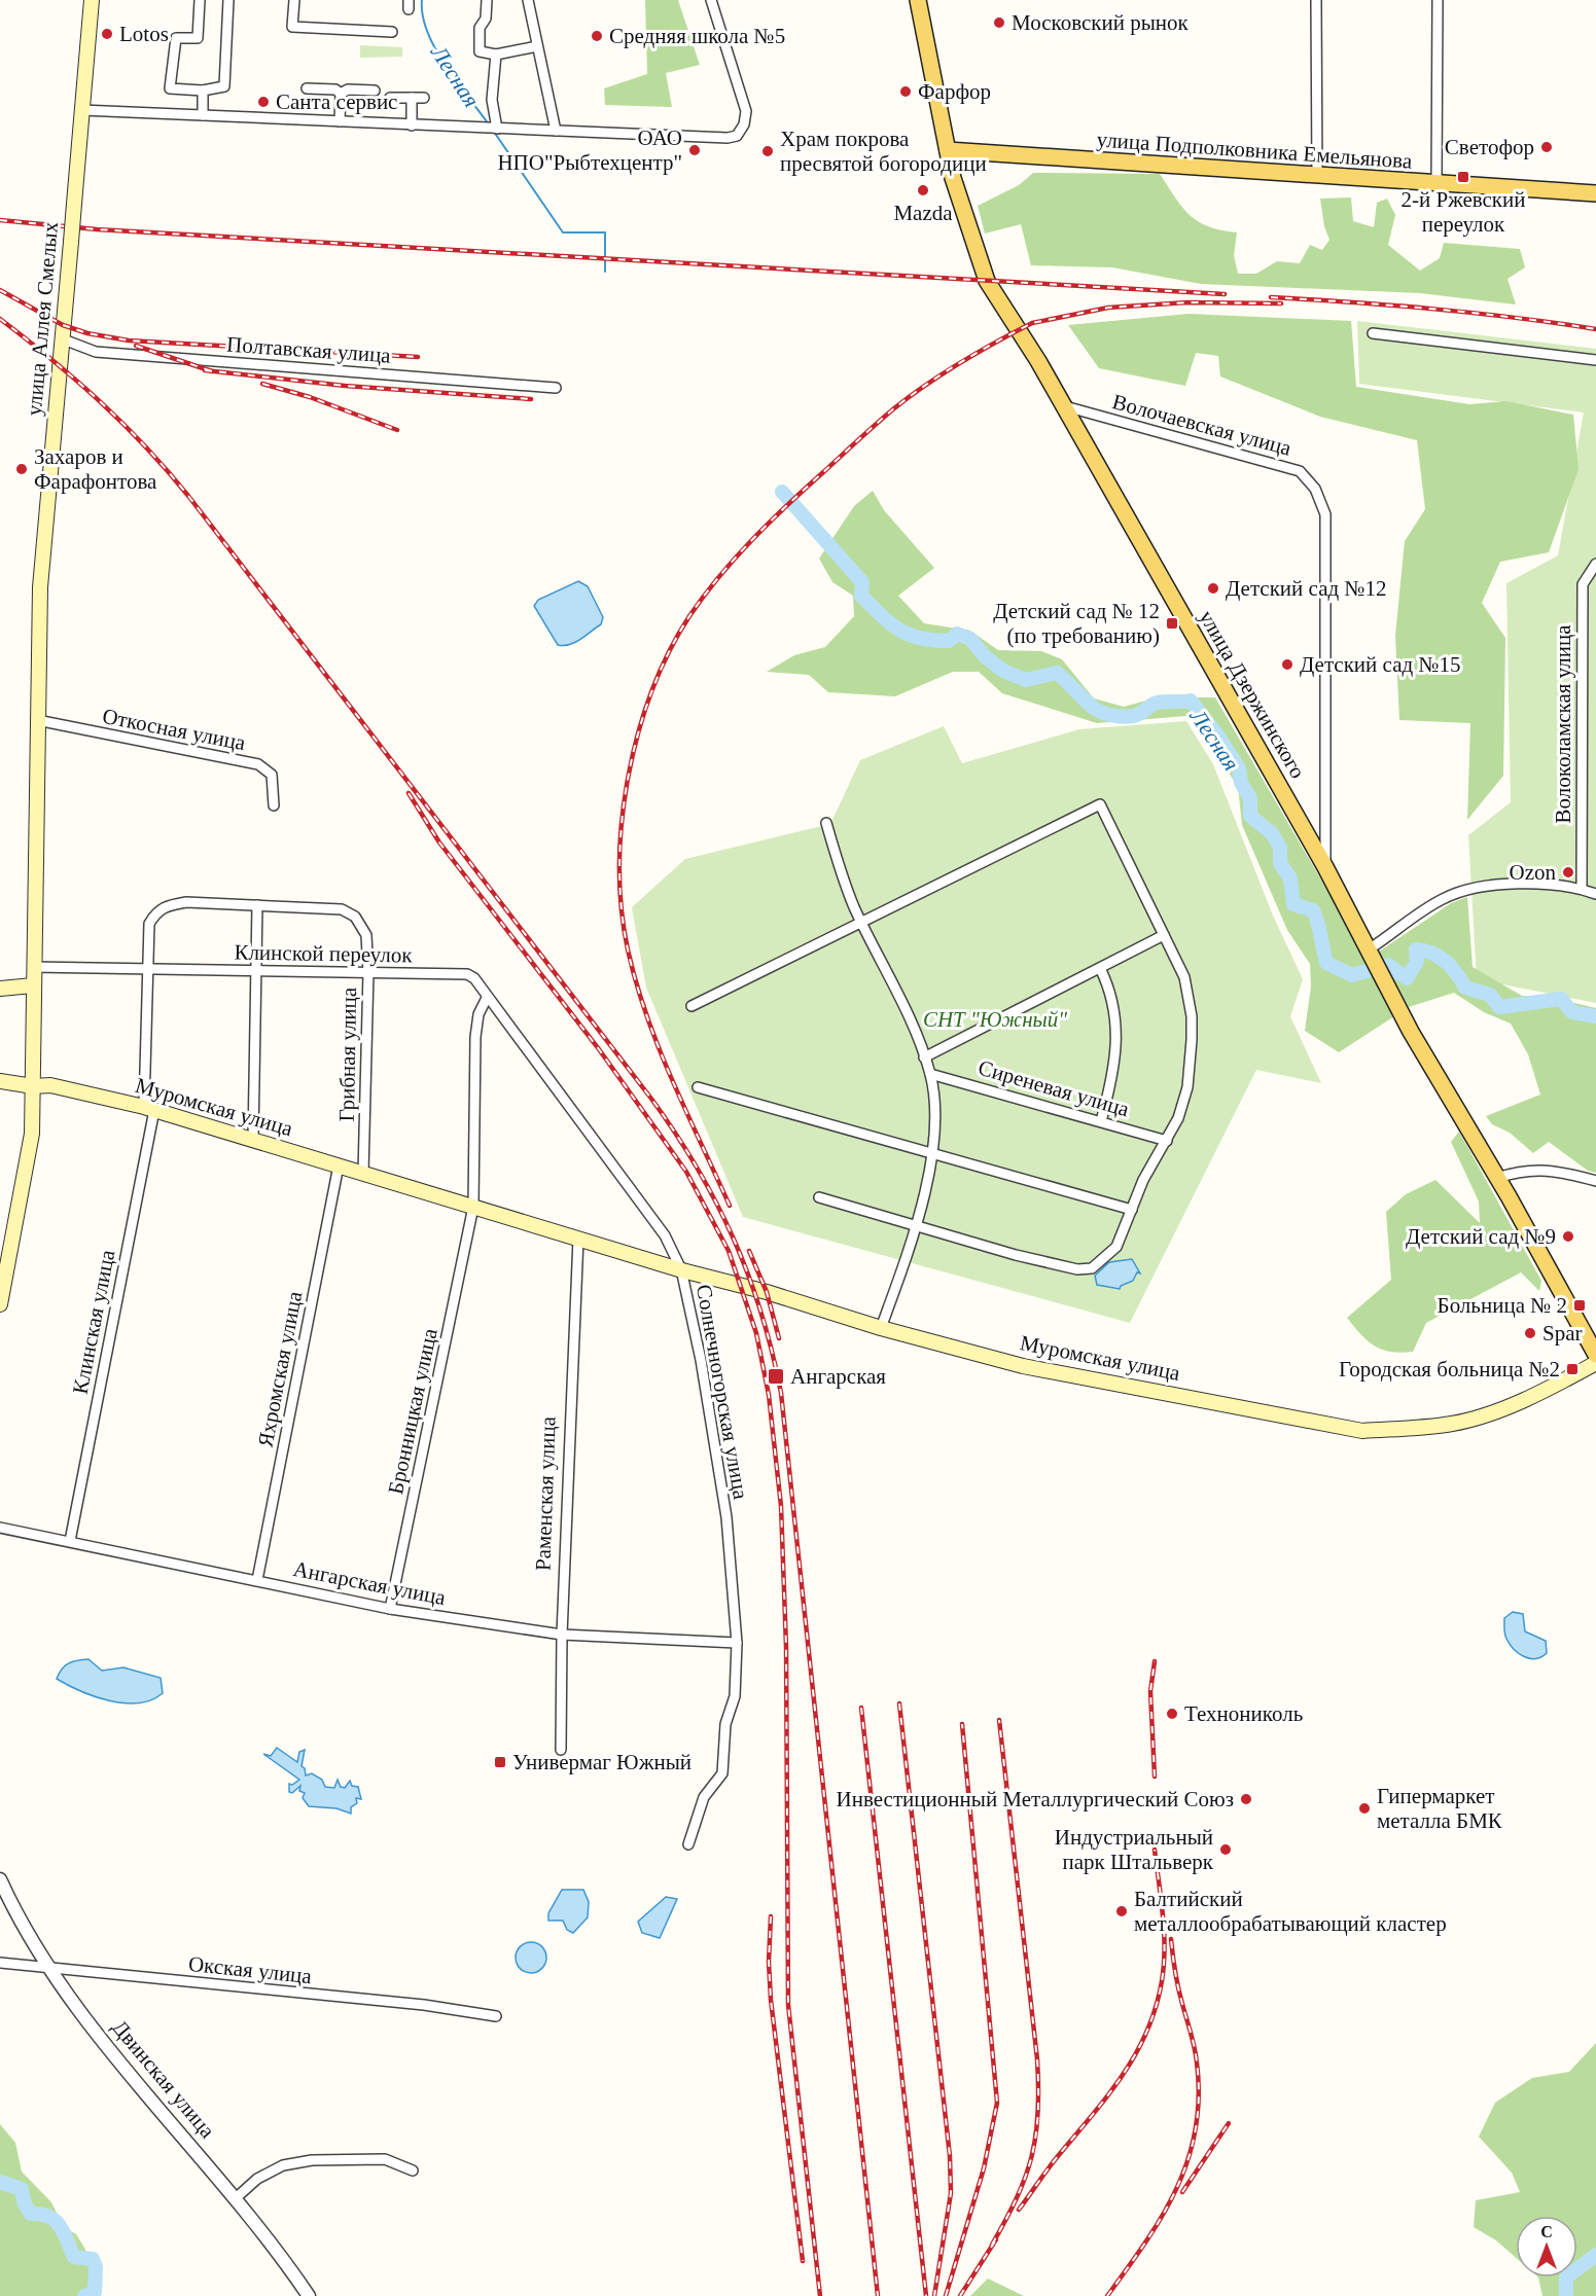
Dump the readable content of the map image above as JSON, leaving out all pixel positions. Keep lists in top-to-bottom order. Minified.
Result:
{"streets":{"main road":["улица Подполковника Емельянова","улица Аллея Смелых","улица Дзержинского","Муромская улица"],"street":["Полтавская улица","Волочаевская улица","Волоколамская улица","Откосная улица","Клинской переулок","Грибная улица","Сиреневая улица","Клинская улица","Яхромская улица","Солнечногорская улица","Бронницкая улица","Раменская улица","Ангарская улица","Окская улица","Двинская улица"]},"crossings":[["улица Подполковника Емельянова","улица Дзержинского"],["улица Аллея Смелых","Полтавская улица"],["улица Аллея Смелых","Откосная улица"],["улица Аллея Смелых","Клинской переулок"],["улица Аллея Смелых","Муромская улица"],["Волочаевская улица","улица Дзержинского"],["Клинской переулок","Грибная улица"],["Клинской переулок","Муромская улица"],["Клинской переулок","Клинская улица"],["Клинской переулок","Солнечногорская улица"],["Грибная улица","Муромская улица"],["Муромская улица","Клинская улица"],["Муромская улица","Яхромская улица"],["Муромская улица","Солнечногорская улица"],["Муромская улица","Бронницкая улица"],["Муромская улица","Раменская улица"],["Клинская улица","Ангарская улица"],["Яхромская улица","Ангарская улица"],["Солнечногорская улица","Ангарская улица"],["Бронницкая улица","Ангарская улица"],["Раменская улица","Ангарская улица"],["Окская улица","Двинская улица"]],"water":["Лесная"],"parks":["СНТ \"Южный\""],"places":{"other":["Московский рынок","Lotos","Средняя школа №5","Фарфор","Санта сервис","Светофор","ОАО НПО\"Рыбтехцентр\"","Храм покрова пресвятой богородици","Mazda","Захаров и Фарафонтова","Детский сад №12","Детский сад №15","Ozon","Детский сад №9","Spar","Технониколь","Инвестиционный Металлургический Союз","Гипермаркет металла БМК","Индустриальный парк Штальверк","Балтийский металлообрабатывающий кластер"],"transit":["2-й Ржевский переулок","Детский сад № 12 (по требованию)","Больница № 2","Городская больница №2","Ангарская","Универмаг Южный"]},"north":"top"}
